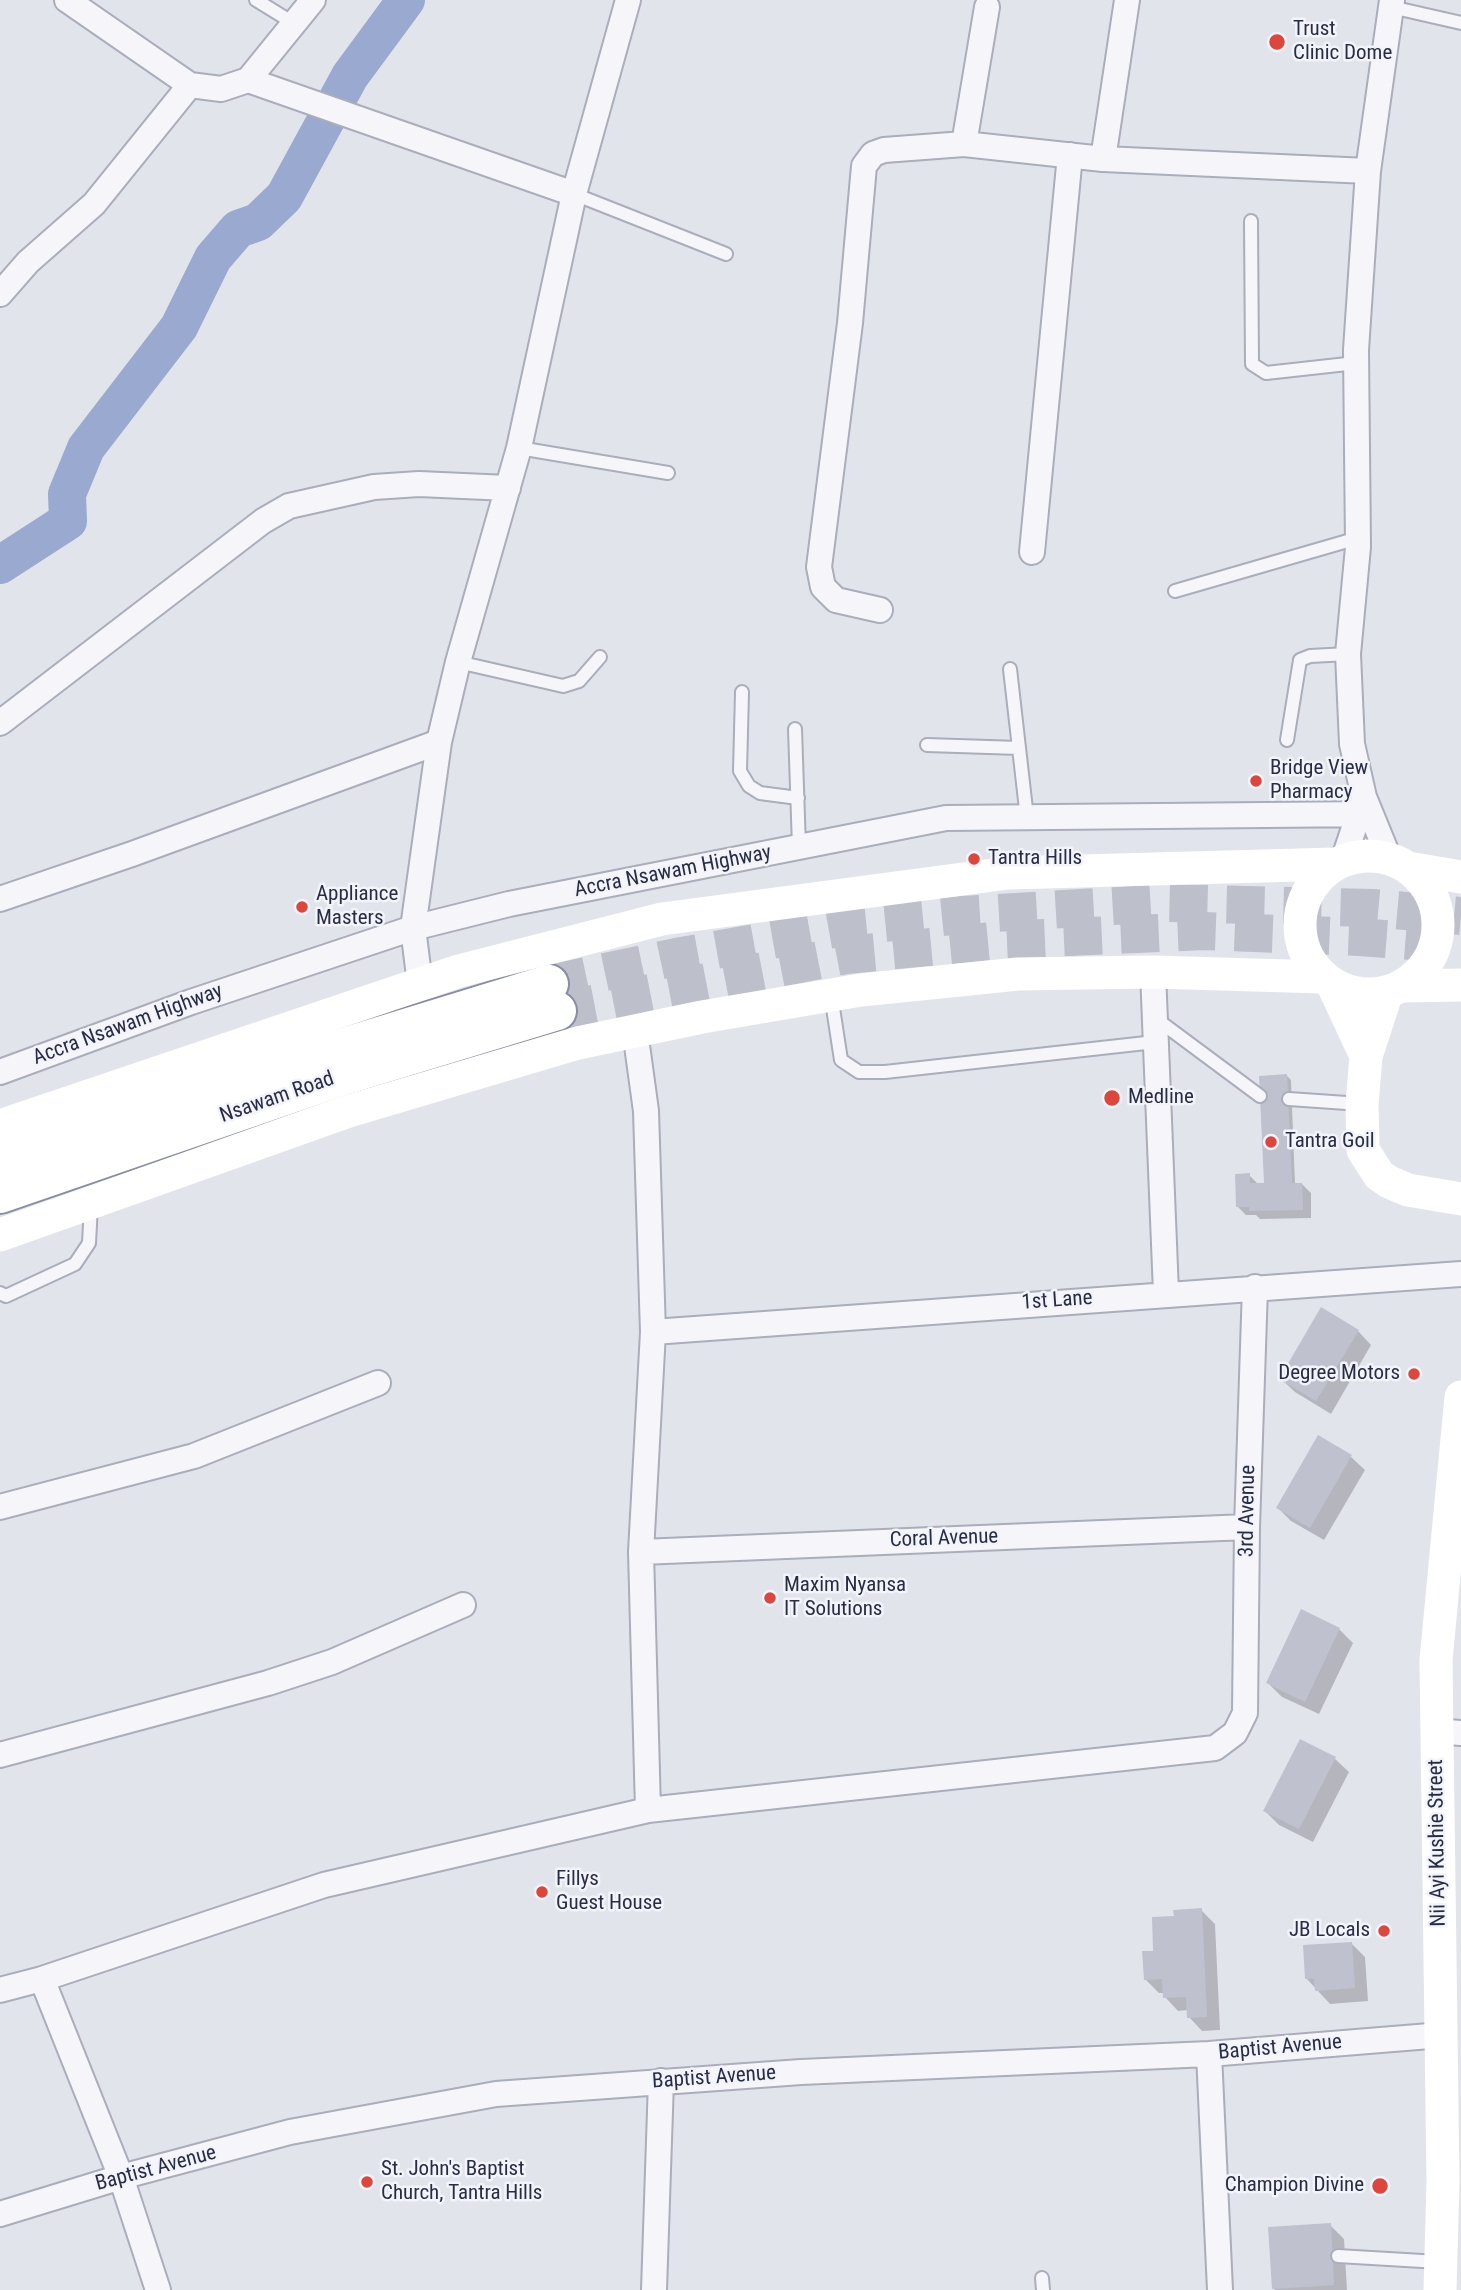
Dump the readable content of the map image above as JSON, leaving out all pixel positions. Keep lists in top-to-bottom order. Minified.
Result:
{"streets":{"highway":["Nsawam Road"],"main road":["Nii Ayi Kushie Street"],"street":["Accra Nsawam Highway","1st Lane","3rd Avenue","Coral Avenue","Baptist Avenue"]},"crossings":[["1st Lane","3rd Avenue"],["3rd Avenue","Coral Avenue"],["Nii Ayi Kushie Street","Baptist Avenue"]],"places":["Trust Clinic Dome","Bridge View Pharmacy","Tantra Hills","Appliance Masters","Medline","Tantra Goil","Degree Motors","Maxim Nyansa IT Solutions","Fillys Guest House","JB Locals","St. John's Baptist Church, Tantra Hills","Champion Divine"]}
